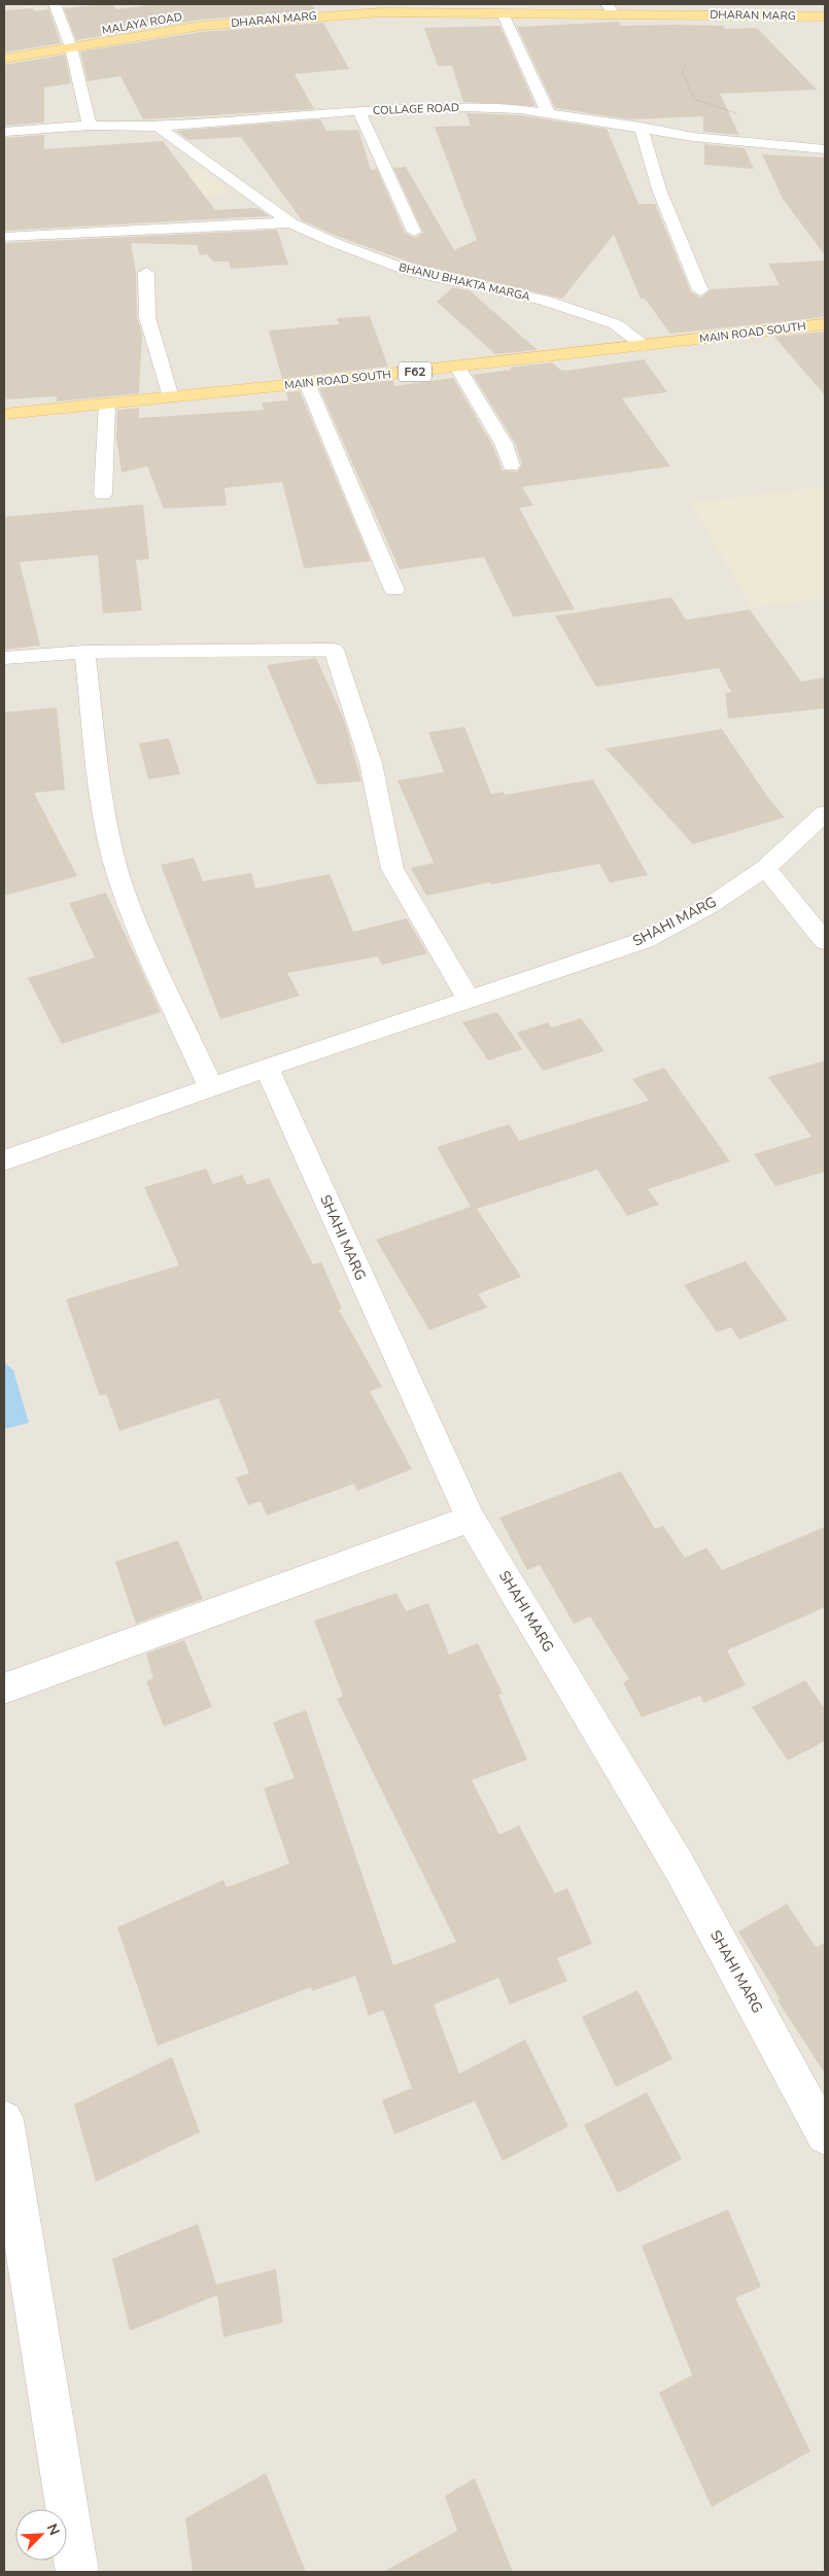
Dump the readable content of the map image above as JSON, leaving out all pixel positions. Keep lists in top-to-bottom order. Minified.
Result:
{"streets":{"main road":["DHARAN MARG","MALAYA ROAD","MAIN ROAD SOUTH","F62"],"street":["COLLAGE ROAD","BHANU BHAKTA MARGA","SHAHI MARG"]},"crossings":[["DHARAN MARG","MALAYA ROAD"],["COLLAGE ROAD","BHANU BHAKTA MARGA"],["BHANU BHAKTA MARGA","MAIN ROAD SOUTH"]],"north":"top right"}
